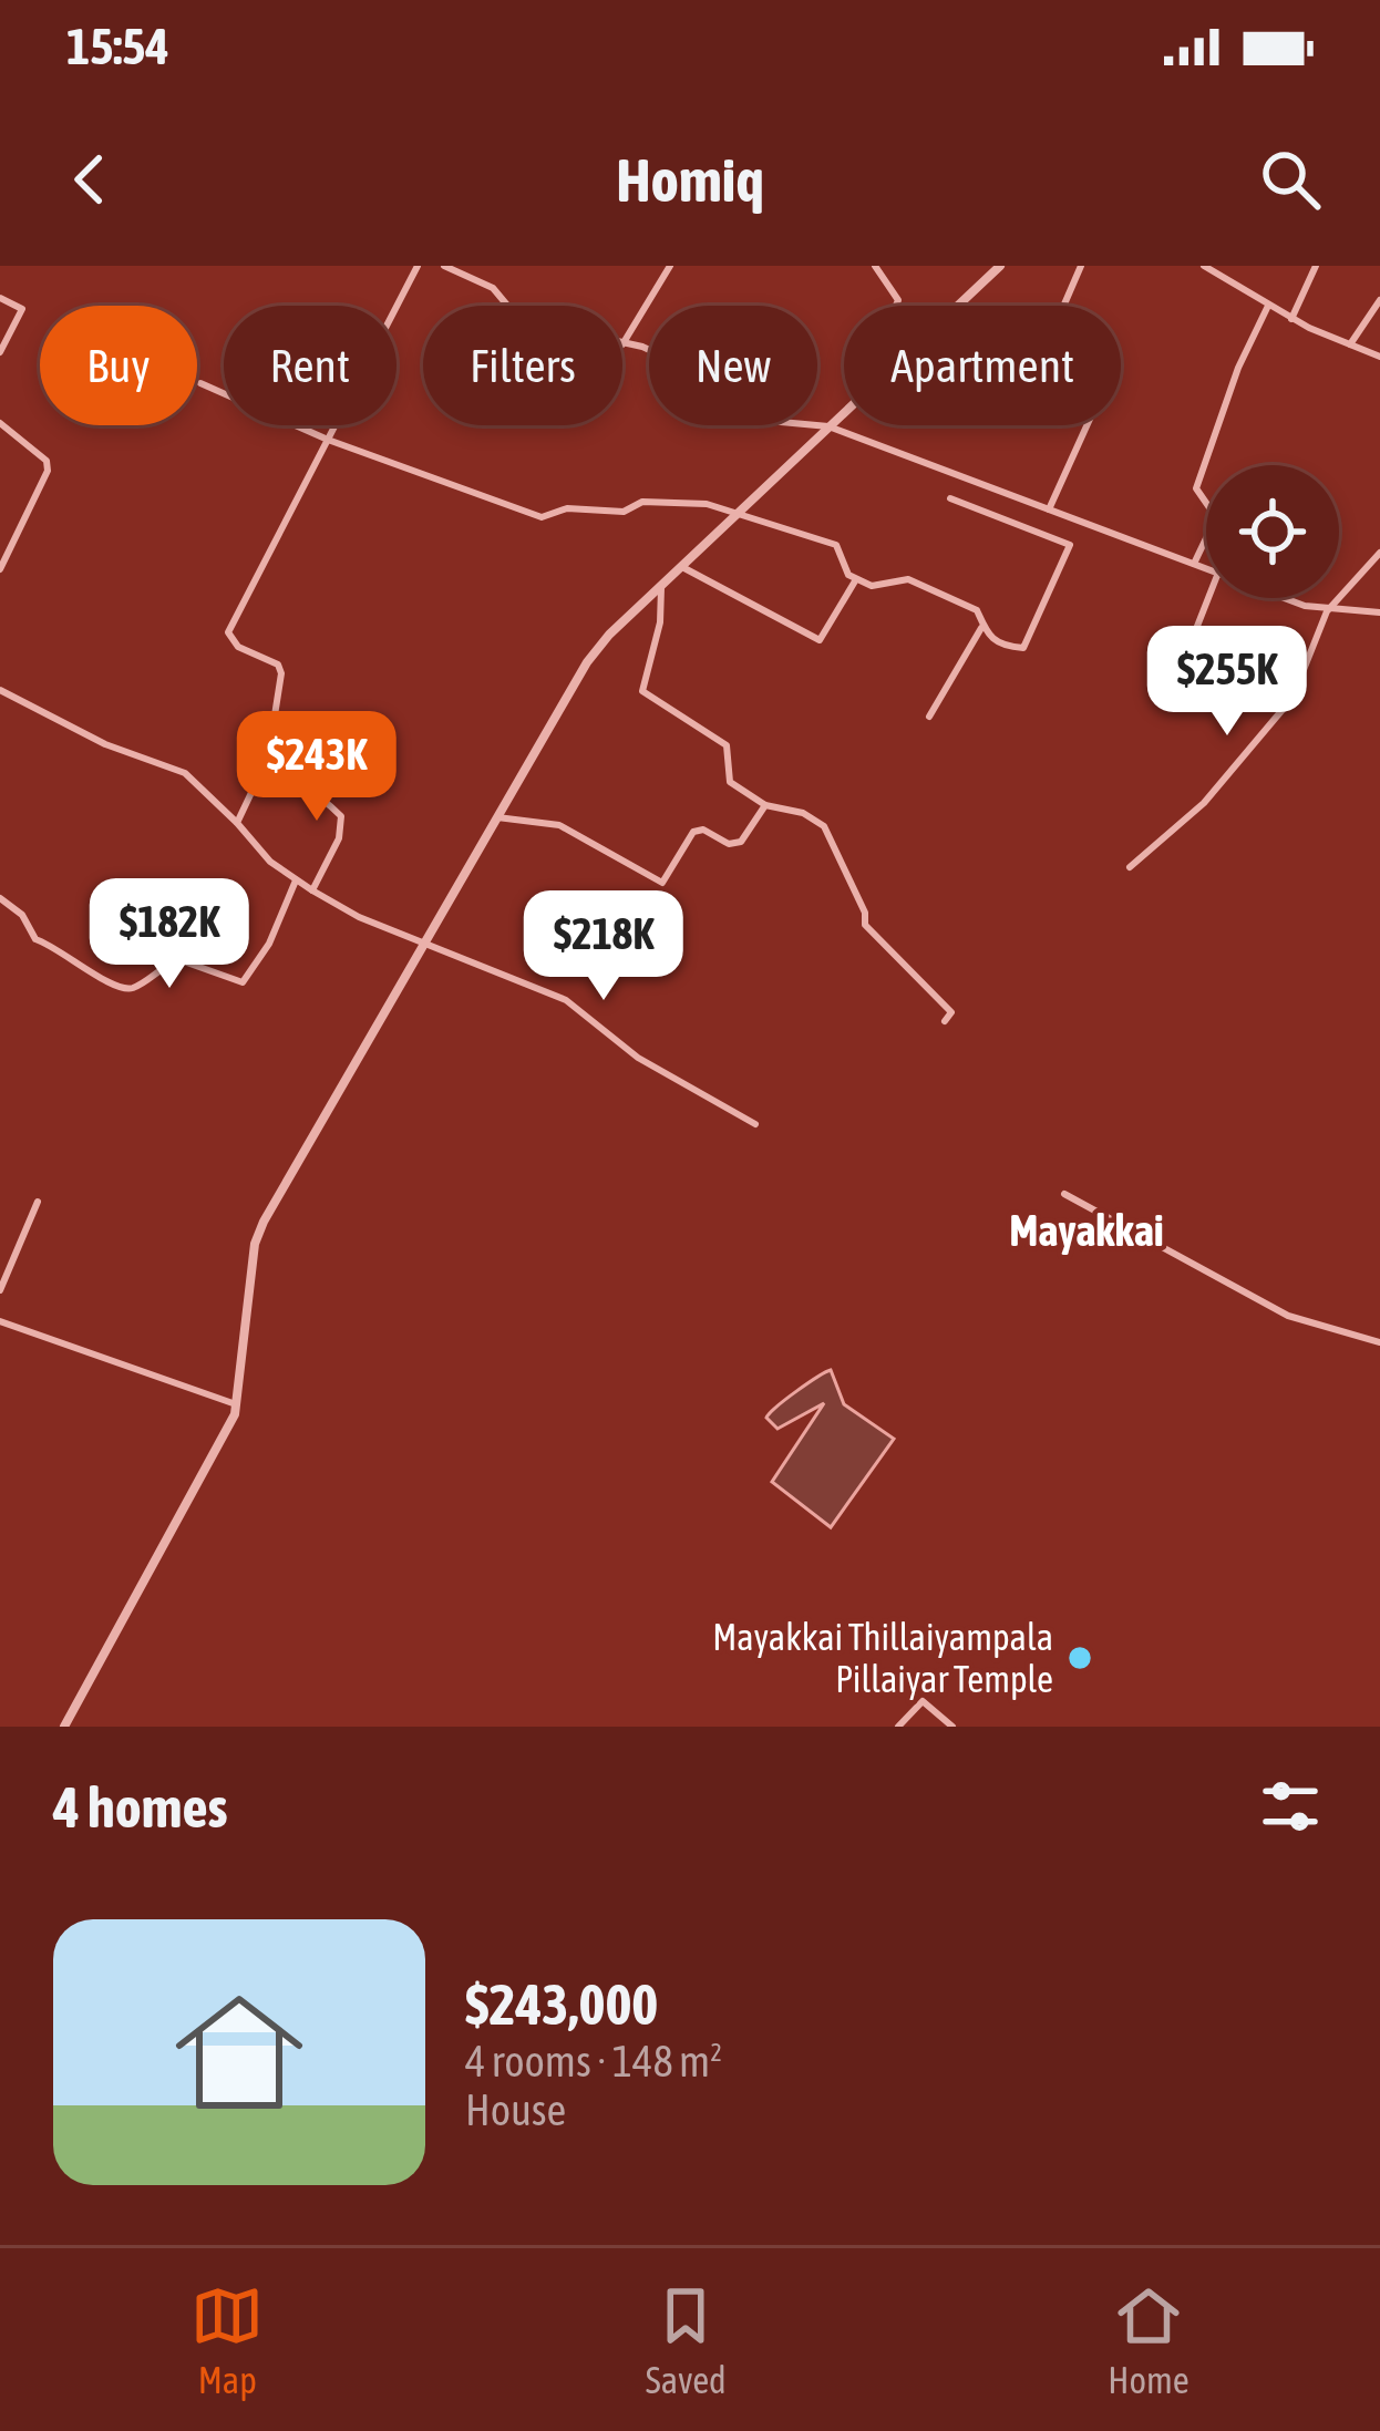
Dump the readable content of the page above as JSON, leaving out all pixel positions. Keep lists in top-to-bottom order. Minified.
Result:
{"districts":["Mayakkai"],"places":["Mayakkai Thillaiyampala Pillaiyar Temple"],"page":{"status":"15:54","header":"Homiq","chip":["Buy","Rent","Filters","New","Apartment"],"price":["$255K","$243K","$182K","$218K"],"heading":"4 homes","list":[{"name":"$243,000","note":"4 rooms · 148 m² · House"}],"tabs":["Map","Saved","Home"]}}
